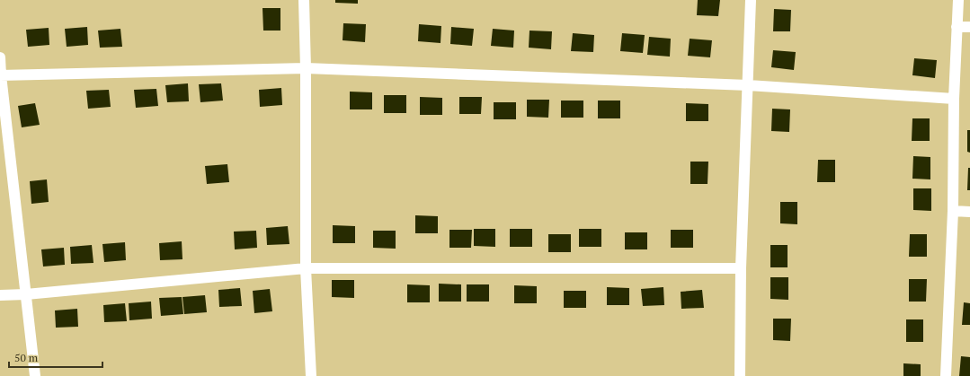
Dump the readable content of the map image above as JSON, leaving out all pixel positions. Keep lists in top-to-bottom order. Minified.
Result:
{"scale_bar":"50 m"}
